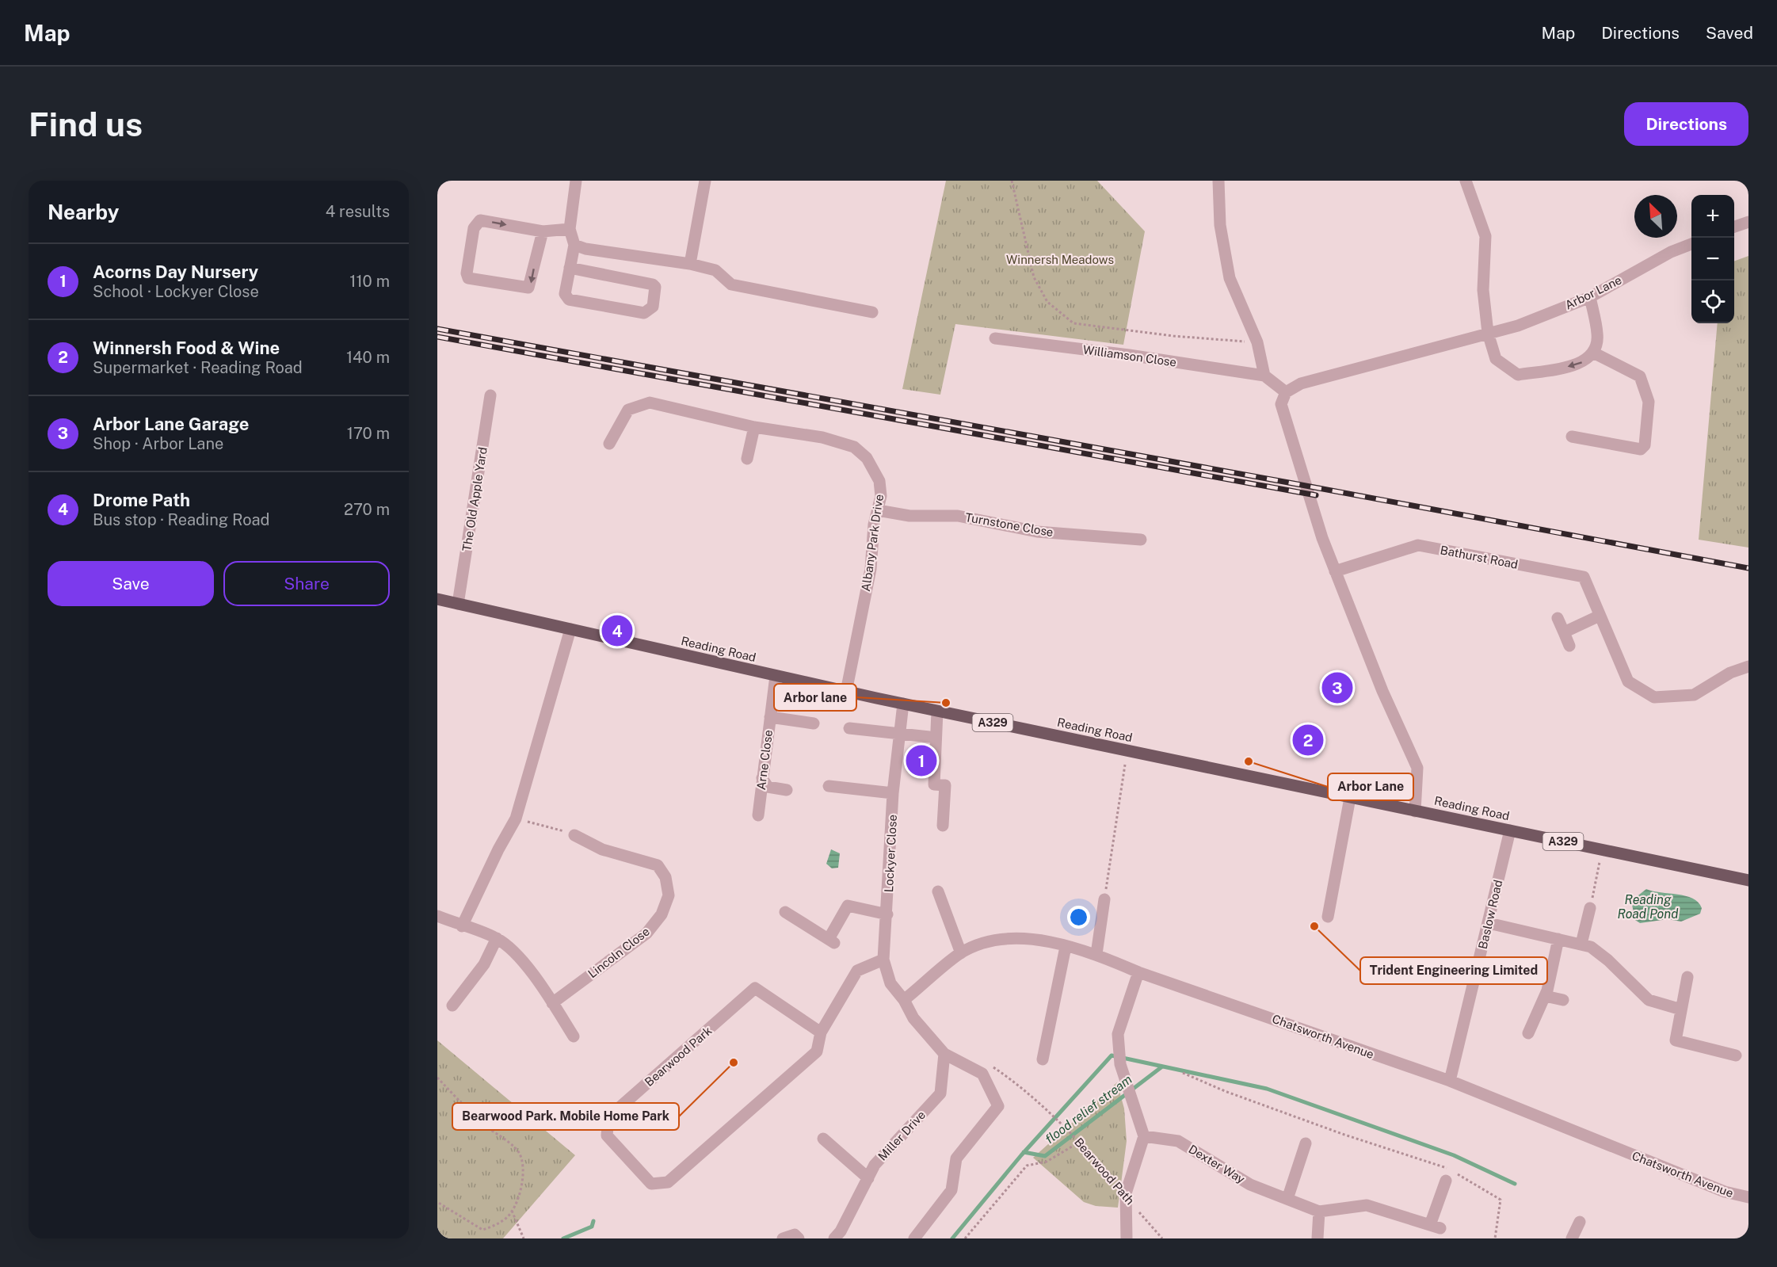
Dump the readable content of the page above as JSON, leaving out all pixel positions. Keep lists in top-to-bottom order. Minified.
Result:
{"streets":{"main road":["Reading Road","A329"],"street":["Arbor Lane","Williamson Close","The Old Apple Yard","Turnstone Close","Albany Park Drive","Bathurst Road","Arne Close","Lockyer Close","Baslow Road","Lincoln Close","Chatsworth Avenue","Bearwood Park","Miller Drive","Dexter Way"],"path":["Bearwood Path"]},"crossings":[["The Old Apple Yard","Reading Road"],["Turnstone Close","Albany Park Drive"],["Albany Park Drive","Reading Road"],["Reading Road","Arne Close"],["Reading Road","Lockyer Close"],["Reading Road","Baslow Road"],["Lockyer Close","Chatsworth Avenue"],["Lockyer Close","Bearwood Park"],["Baslow Road","Chatsworth Avenue"]],"water":["Reading Road Pond","flood relief stream"],"parks":["Winnersh Meadows"],"places":["Arbor lane","Arbor Lane","Trident Engineering Limited","Bearwood Park. Mobile Home Park"],"north":"top left","page":{"header":"Map","nav":["Map","Directions","Saved"],"buttons":["Directions",["Save","Share"]],"title":"Find us","heading":["Nearby","4 results"],"map_buttons":["+","−"],"list":[{"mark":"1","name":"Acorns Day Nursery","note":"School · Lockyer Close","value":"110 m"},{"mark":"2","name":"Winnersh Food & Wine","note":"Supermarket · Reading Road","value":"140 m"},{"mark":"3","name":"Arbor Lane Garage","note":"Shop · Arbor Lane","value":"170 m"},{"mark":"4","name":"Drome Path","note":"Bus stop · Reading Road","value":"270 m"}],"pins":["4","3","2","1"]}}
